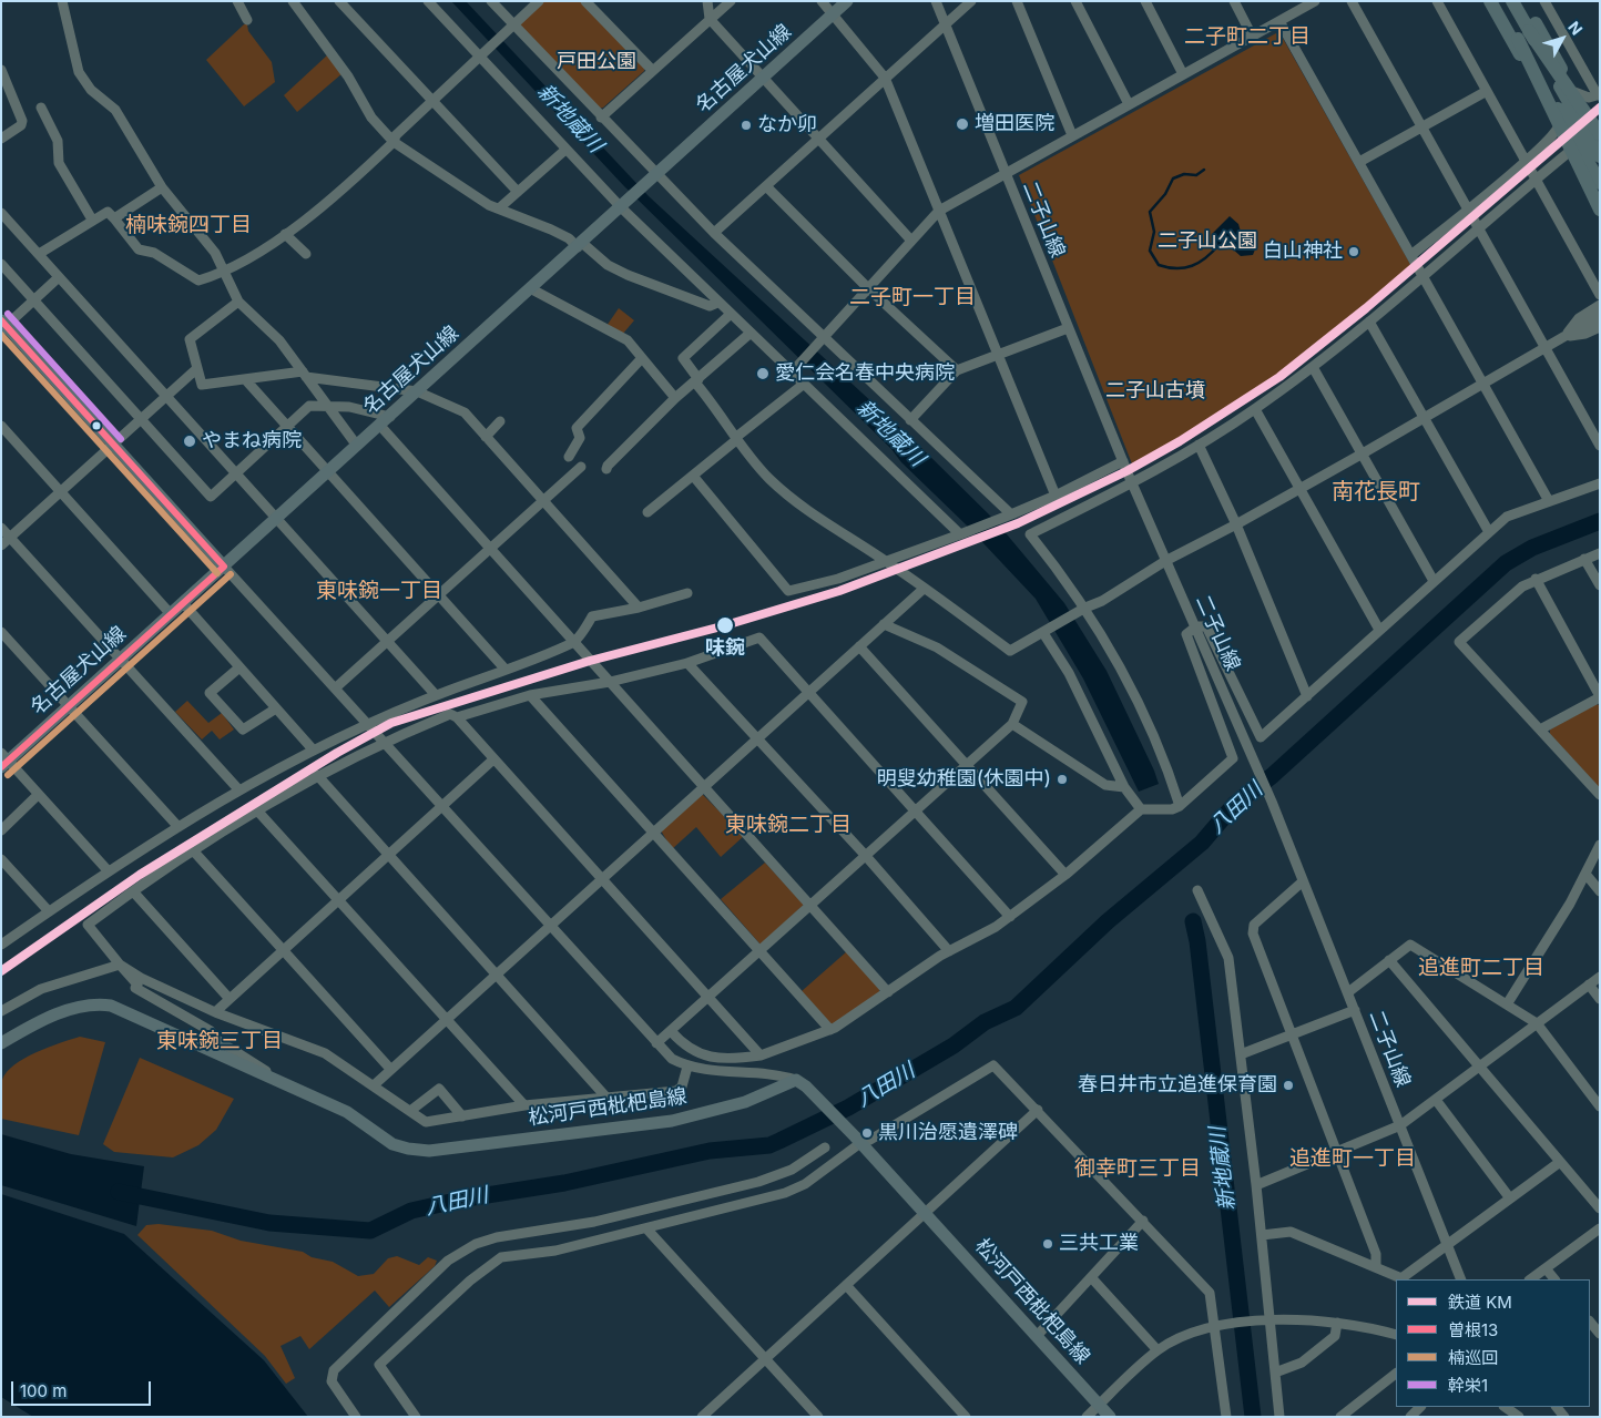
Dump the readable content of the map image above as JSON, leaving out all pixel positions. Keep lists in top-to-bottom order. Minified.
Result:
{"streets":{"main road":["名古屋犬山線","松河戸西枇杷島線"],"street":["二子山線"]},"districts":["二子町二丁目","楠味鋺四丁目","二子町一丁目","南花長町","東味鋺一丁目","東味鋺二丁目","追進町二丁目","東味鋺三丁目","追進町一丁目","御幸町三丁目"],"water":["新地蔵川","八田川"],"parks":["戸田公園","二子山公園","二子山古墳"],"places":["増田医院","なか卯","白山神社","愛仁会名春中央病院","やまね病院","味鋺","明叟幼稚園(休園中)","春日井市立追進保育園","黒川治愿遺澤碑","三共工業"],"lines":["rail line KM","transit line 幹栄1","transit line 曽根13","transit line 楠巡回"],"legend":["鉄道 KM","曽根13","楠巡回","幹栄1"],"scale_bar":"100 m","north":"top right"}
